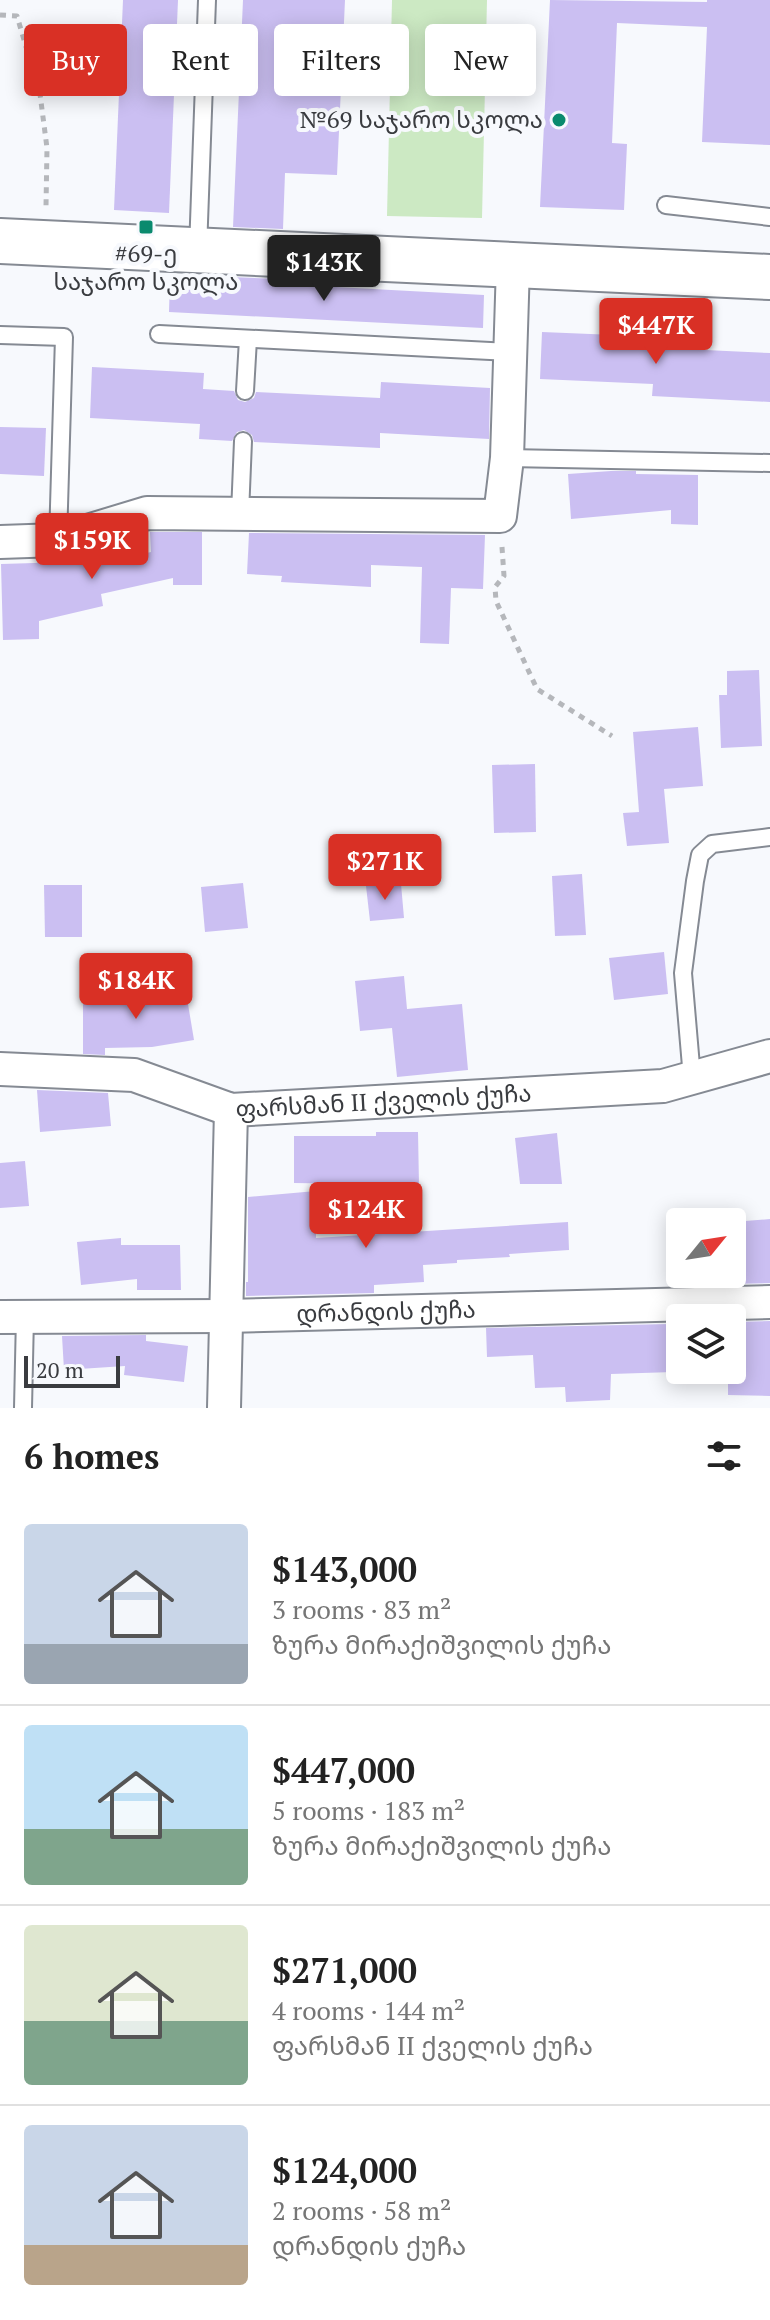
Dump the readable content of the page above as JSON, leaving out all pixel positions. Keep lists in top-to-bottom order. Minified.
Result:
{"streets":{"street":["ფარსმან II ქველის ქუჩა","დრანდის ქუჩა"]},"places":{"other":["№69 საჯარო სკოლა"],"transit":["#69-ე საჯარო სკოლა"]},"scale_bar":"20 m","north":"top right","page":{"chip":["Buy","Rent","Filters","New"],"price":["$143K","$447K","$159K","$271K","$184K","$124K"],"scale":"20 m","heading":"6 homes","list":[{"name":"$143,000","note":"3 rooms · 83 m² · ზურა მირაქიშვილის ქუჩა"},{"name":"$447,000","note":"5 rooms · 183 m² · ზურა მირაქიშვილის ქუჩა"},{"name":"$271,000","note":"4 rooms · 144 m² · ფარსმან II ქველის ქუჩა"},{"name":"$124,000","note":"2 rooms · 58 m² · დრანდის ქუჩა"}]}}
